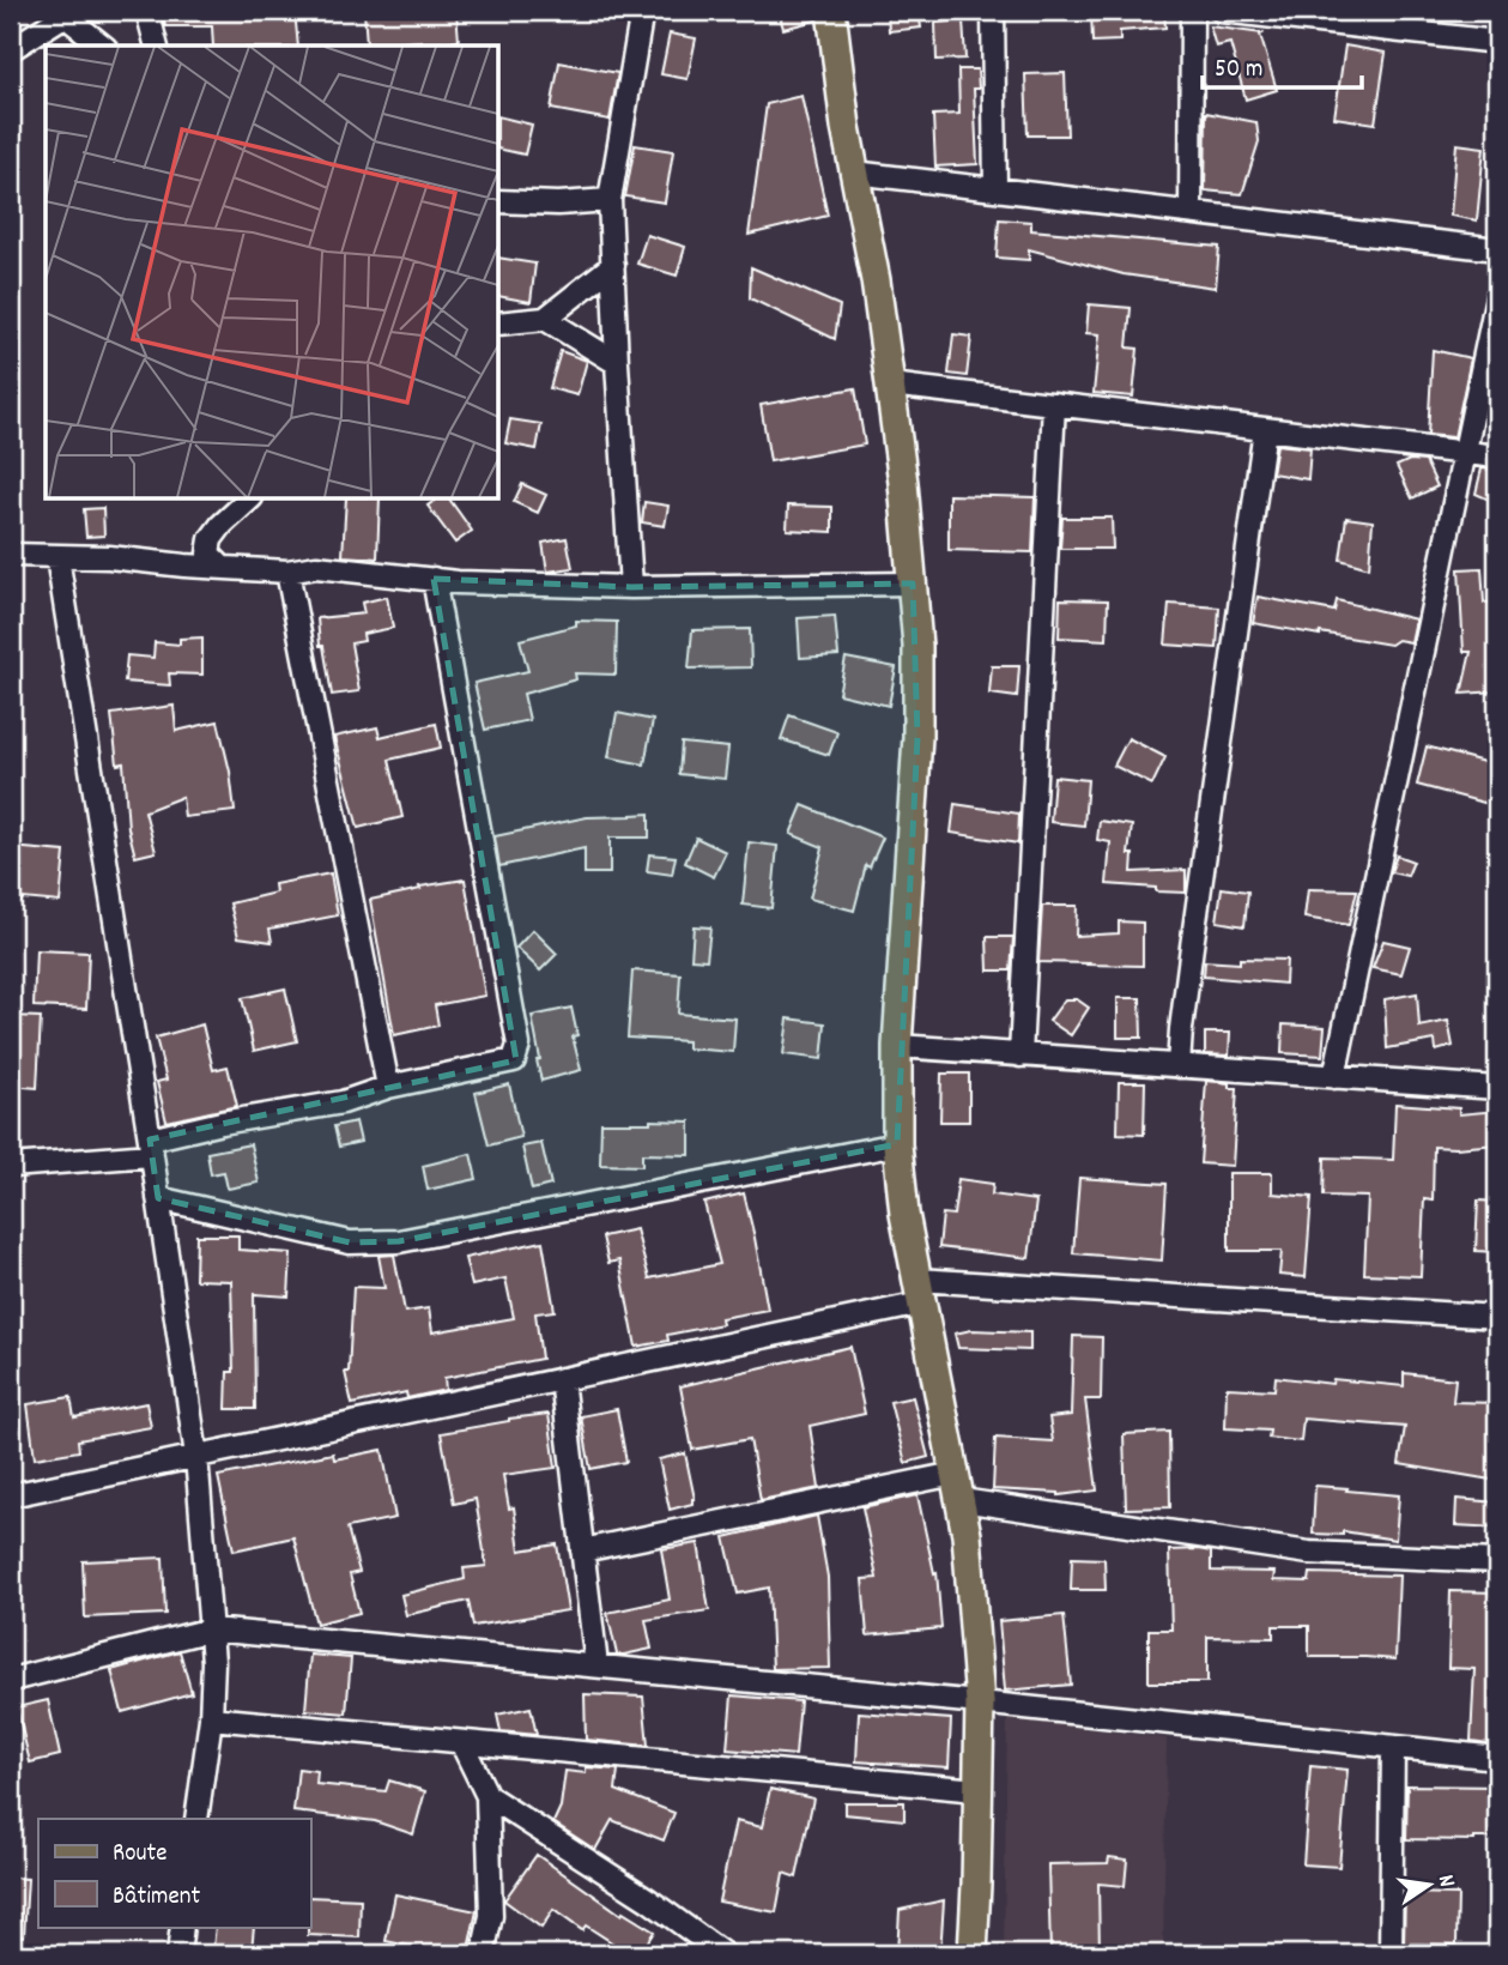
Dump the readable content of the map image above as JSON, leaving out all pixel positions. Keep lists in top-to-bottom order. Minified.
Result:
{"legend":["Route","Bâtiment"],"scale_bar":"50 m","north":"right"}
